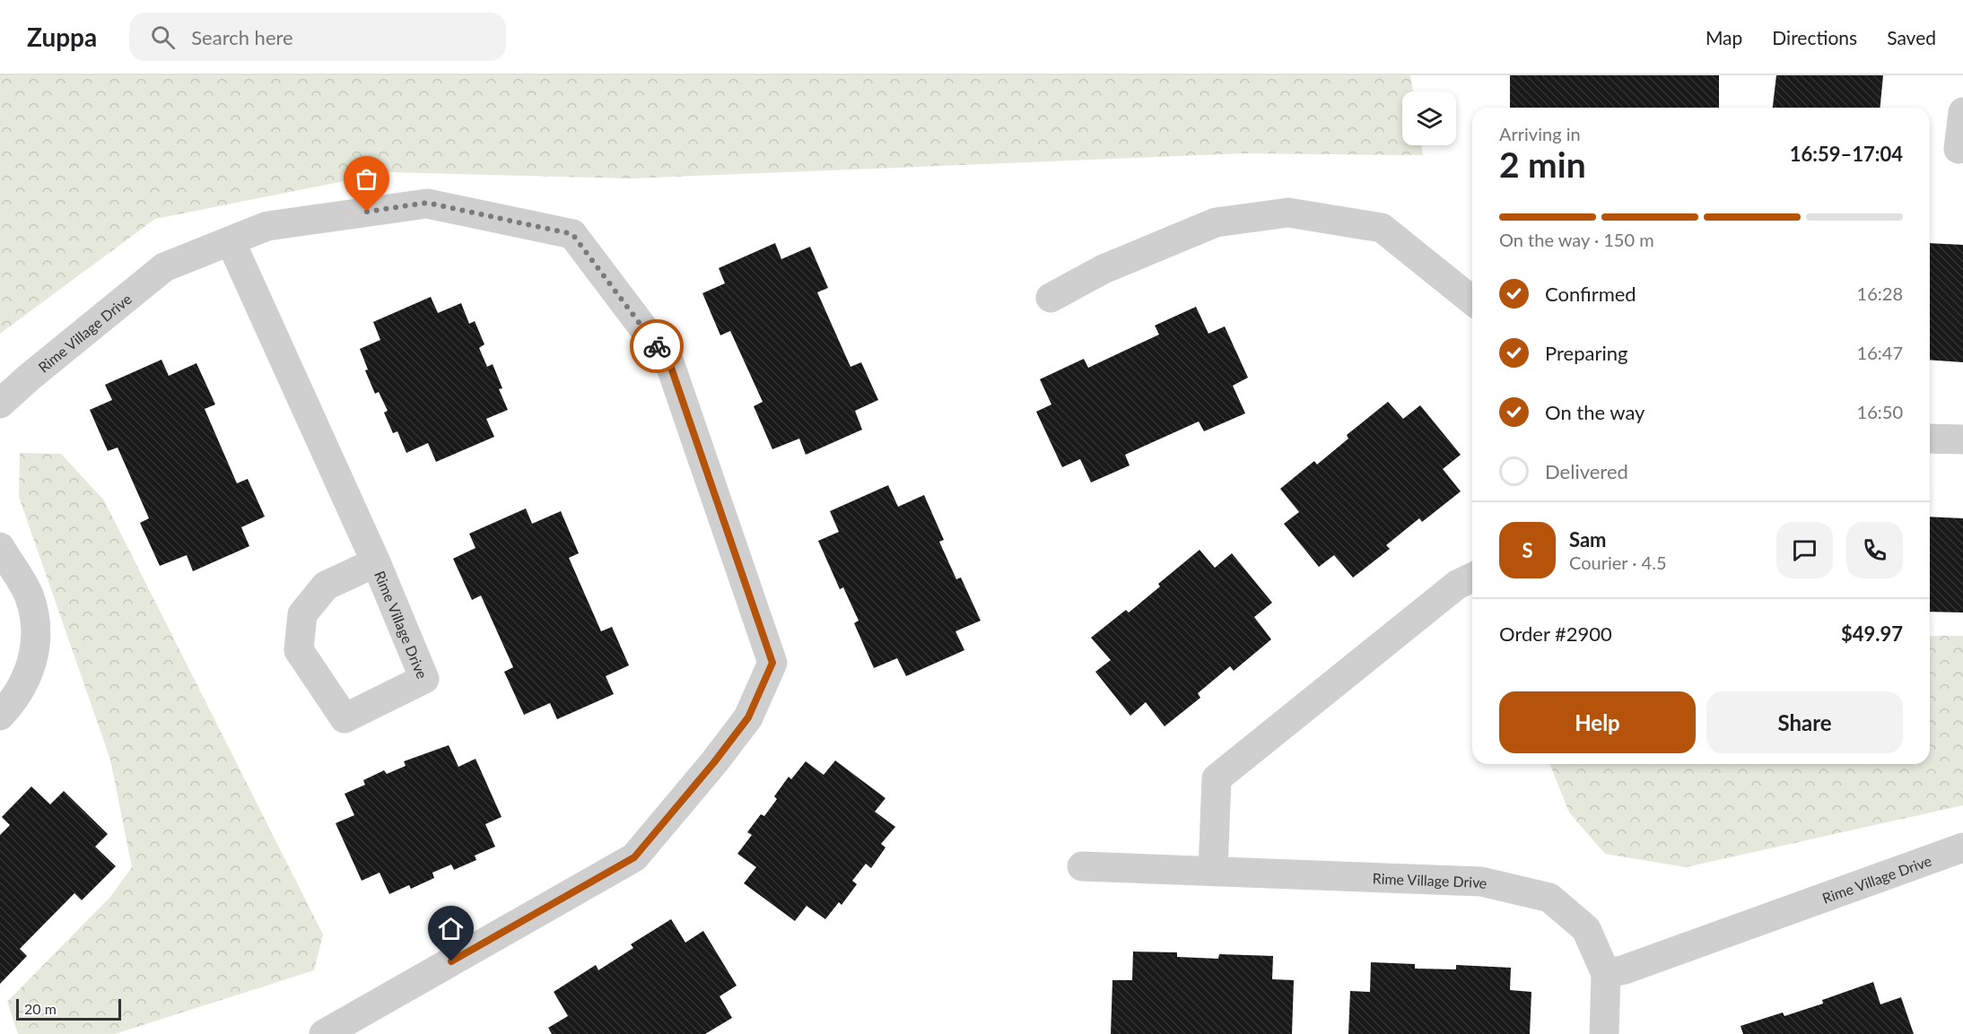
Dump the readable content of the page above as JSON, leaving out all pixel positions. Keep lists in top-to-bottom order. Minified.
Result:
{"streets":{"street":["Rime Village Drive"]},"scale_bar":"20 m","page":{"header":"Zuppa","search":"Search here","nav":["Map","Directions","Saved"],"heading":["2 min","Arriving in","16:59–17:04"],"panel":["Sam","Courier · 4.5","Order #2900","$49.97"],"bar":"On the way · 150 m","list":[["Confirmed","16:28"],["Preparing","16:47"],["On the way","16:50"],"Delivered"],"round":"S","buttons":["Help","Share"],"scale":"20 m"}}
